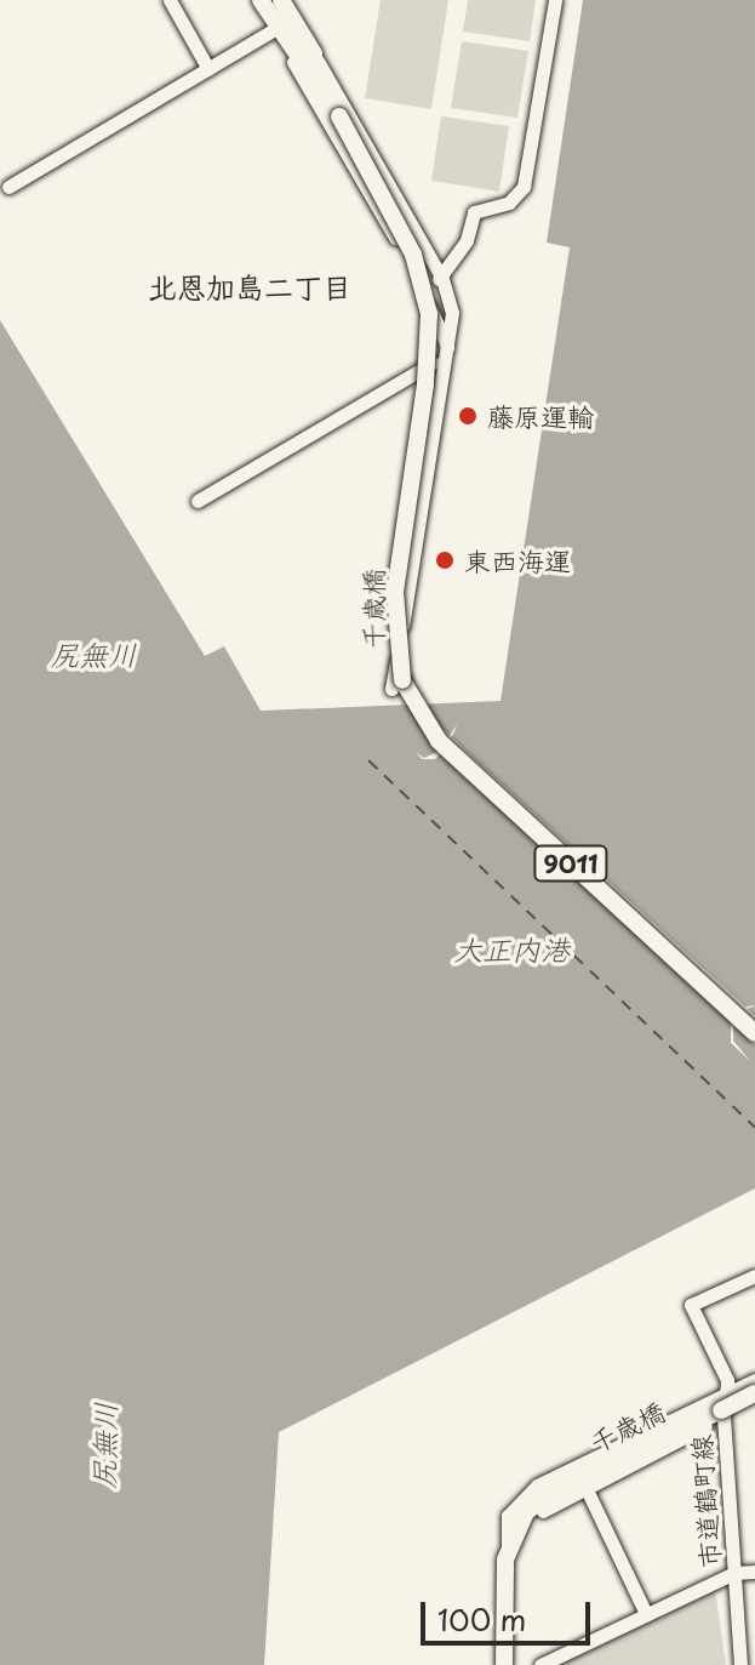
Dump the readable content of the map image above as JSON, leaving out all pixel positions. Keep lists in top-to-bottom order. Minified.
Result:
{"streets":{"main road":["千歳橋","9011"],"street":["市道鶴町線"]},"districts":["北恩加島二丁目"],"water":["尻無川","大正内港"],"places":["藤原運輸","東西海運"],"scale_bar":"100 m"}
